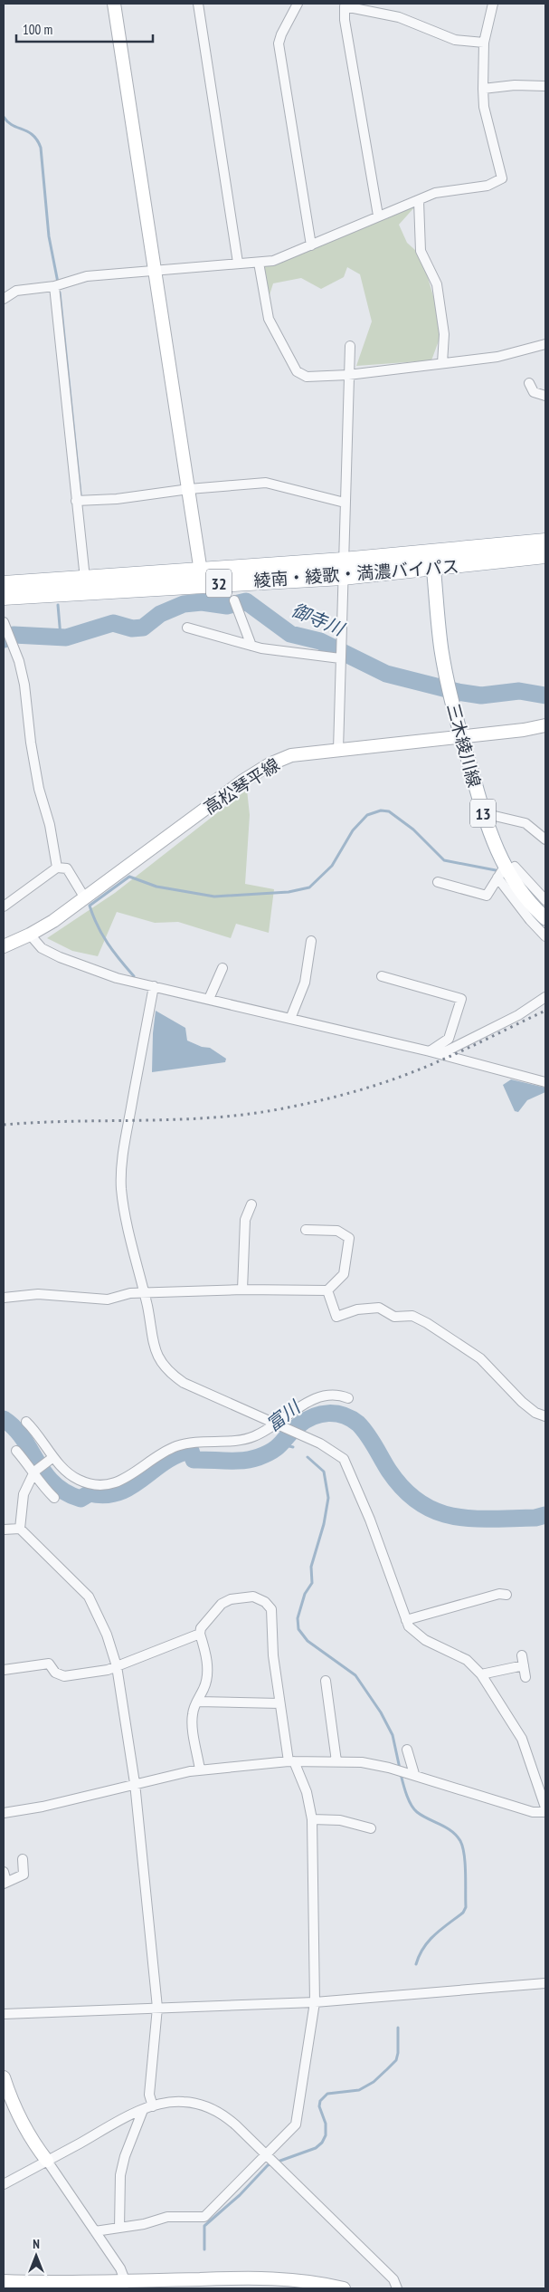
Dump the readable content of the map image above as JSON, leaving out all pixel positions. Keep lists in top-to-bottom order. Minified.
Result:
{"streets":{"highway":["綾南・綾歌・満濃バイパス","32"],"main road":["三木綾川線","13"],"street":["高松琴平線"]},"crossings":[["綾南・綾歌・満濃バイパス","三木綾川線"],["三木綾川線","高松琴平線"]],"water":["御寺川","富川"],"scale_bar":"100 m","north":"top"}
